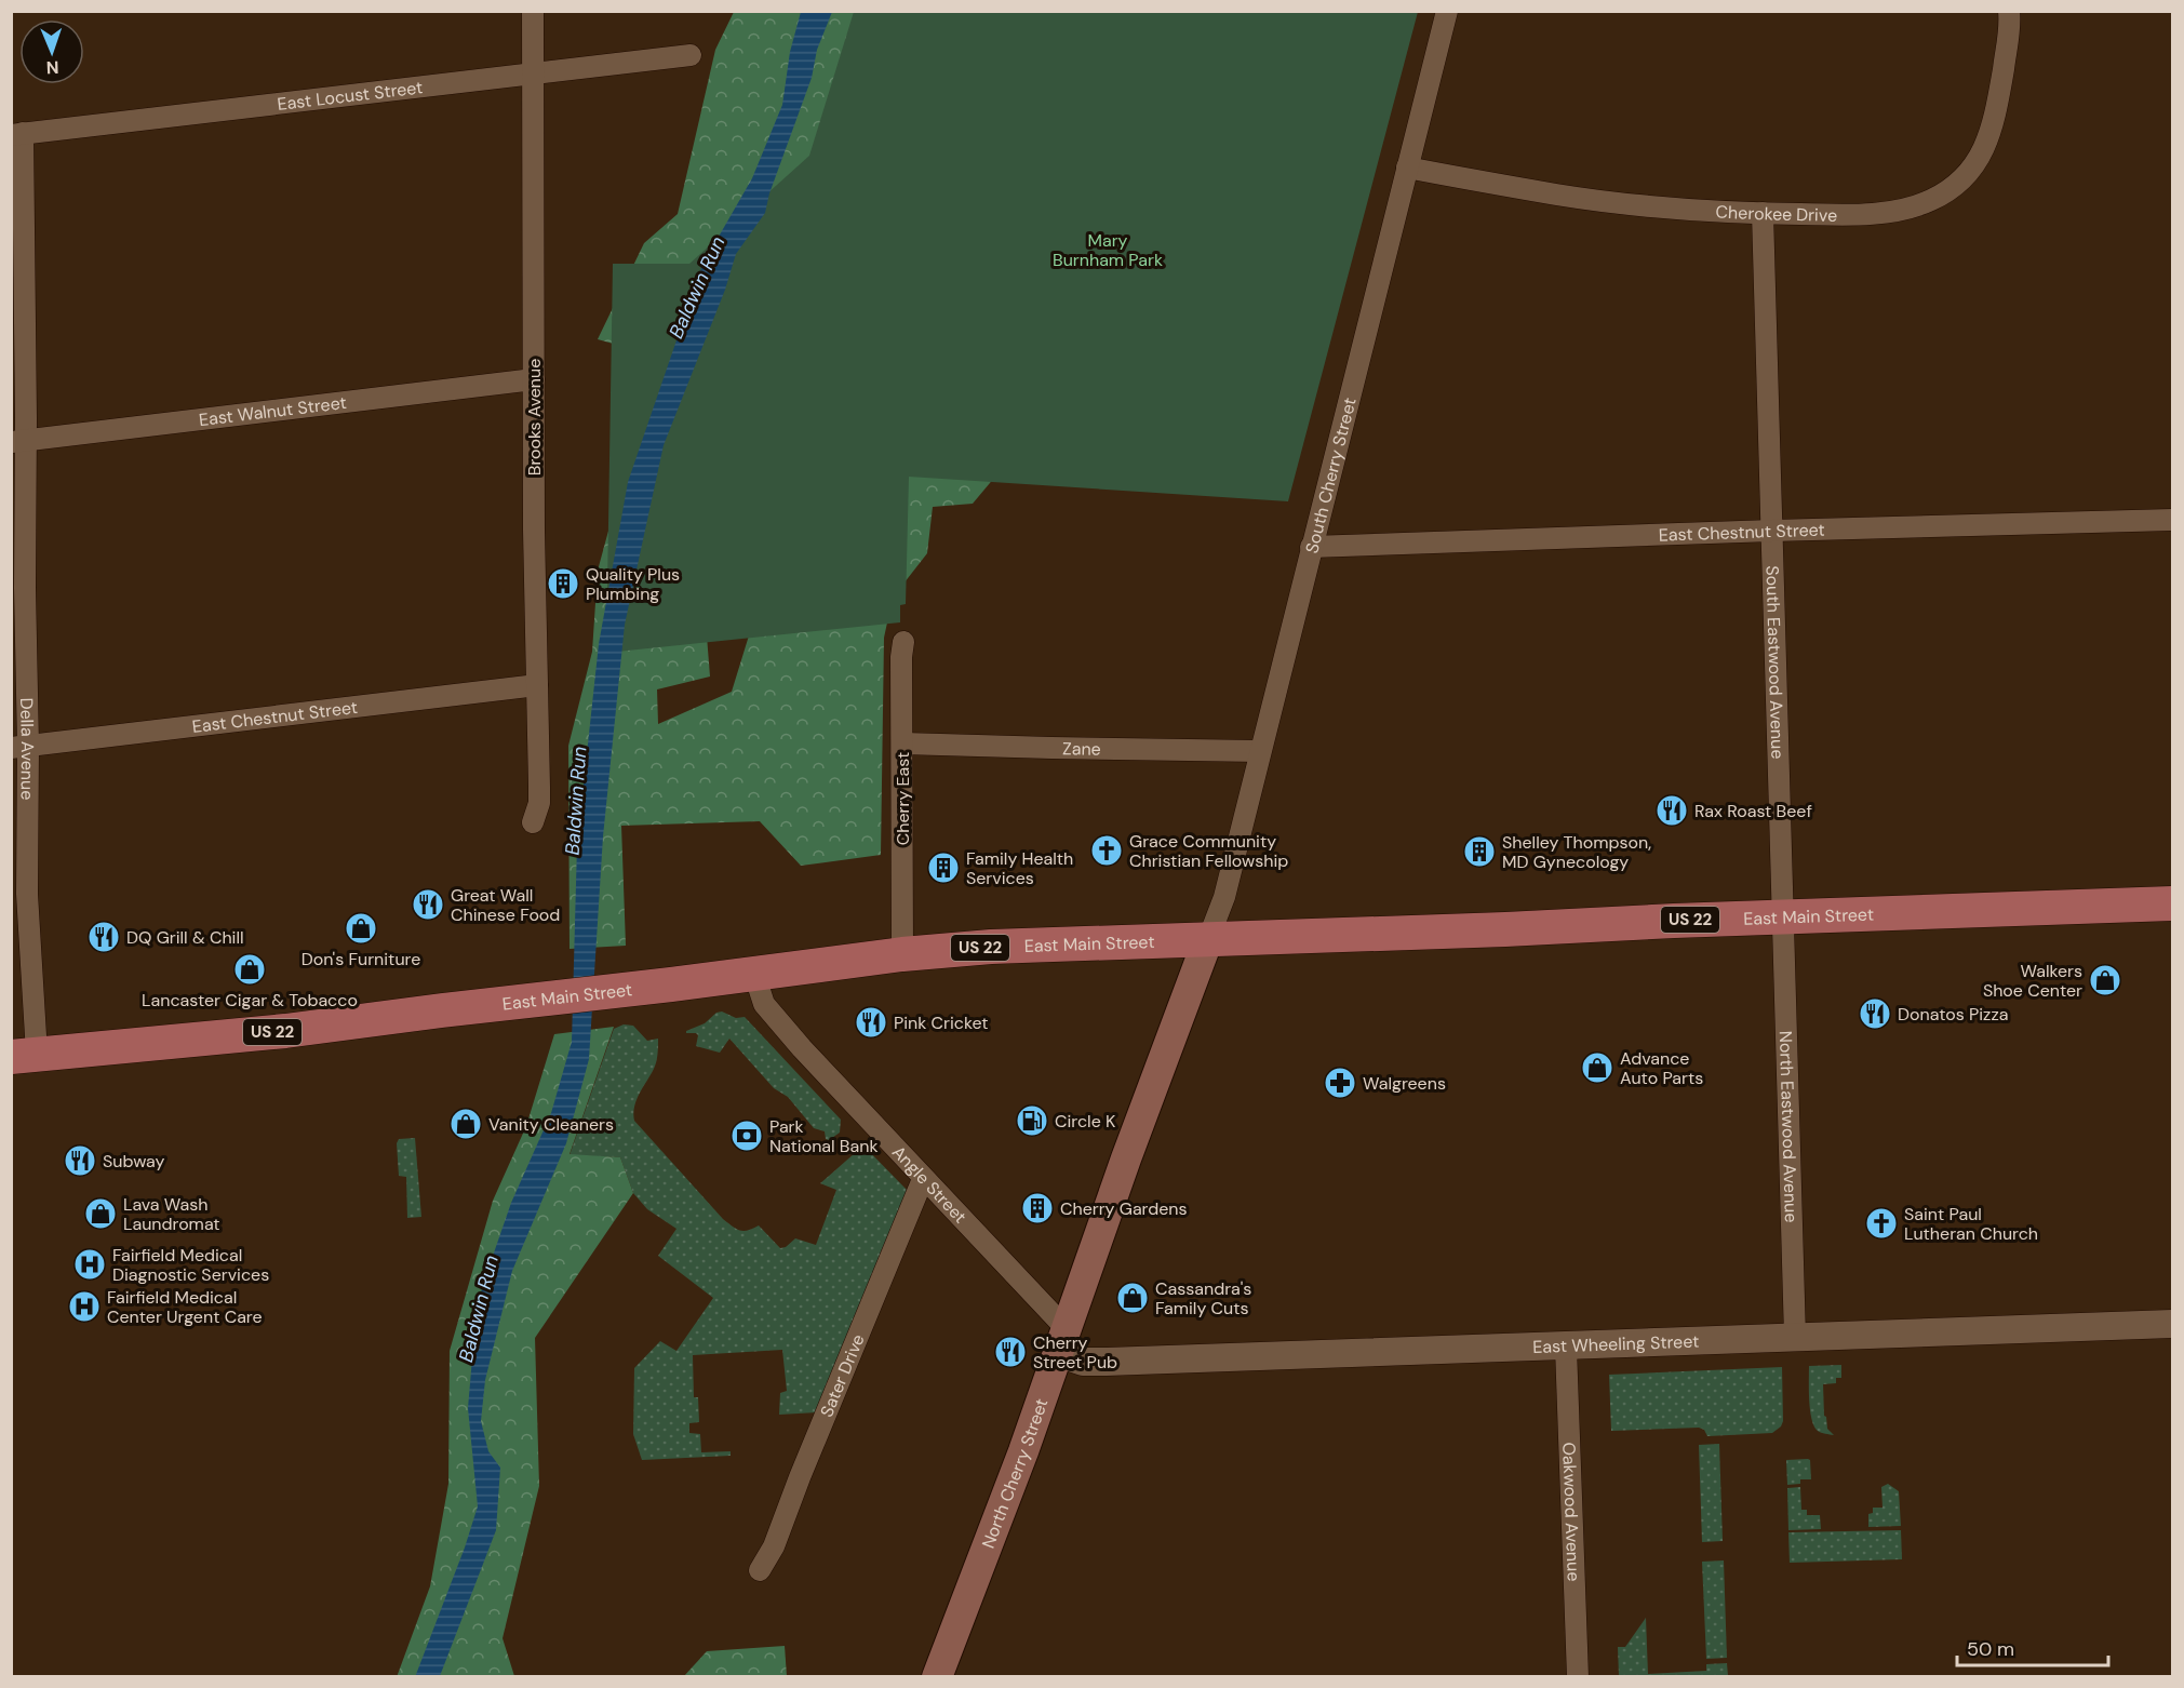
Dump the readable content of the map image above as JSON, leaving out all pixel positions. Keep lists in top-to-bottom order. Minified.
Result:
{"streets":{"main road":["East Main Street","US 22","North Cherry Street"],"street":["East Locust Street","Cherokee Drive","East Walnut Street","Brooks Avenue","South Cherry Street","East Chestnut Street","South Eastwood Avenue","Zane","Della Avenue","Cherry East","North Eastwood Avenue","Angle Street","East Wheeling Street","Sater Drive","Oakwood Avenue"]},"crossings":[["East Locust Street","Brooks Avenue"],["East Locust Street","Della Avenue"],["Cherokee Drive","South Cherry Street"],["Cherokee Drive","South Eastwood Avenue"],["East Walnut Street","Brooks Avenue"],["East Walnut Street","Della Avenue"],["Brooks Avenue","East Chestnut Street"],["South Cherry Street","East Chestnut Street"],["South Cherry Street","Zane"],["South Cherry Street","East Main Street"],["South Cherry Street","North Cherry Street"],["East Chestnut Street","South Eastwood Avenue"],["East Chestnut Street","Della Avenue"],["South Eastwood Avenue","East Main Street"],["South Eastwood Avenue","North Eastwood Avenue"],["Zane","Cherry East"],["Della Avenue","East Main Street"],["Cherry East","East Main Street"],["East Main Street","North Eastwood Avenue"],["East Main Street","Angle Street"],["East Main Street","North Cherry Street"],["North Eastwood Avenue","East Wheeling Street"],["Angle Street","East Wheeling Street"],["Angle Street","Sater Drive"],["Angle Street","North Cherry Street"],["East Wheeling Street","North Cherry Street"],["East Wheeling Street","Oakwood Avenue"]],"water":["Baldwin Run"],"parks":["Mary Burnham Park"],"places":{"building":["Quality Plus Plumbing","Shelley Thompson, MD Gynecology","Family Health Services","Cherry Gardens"],"restaurant":["Rax Roast Beef","Great Wall Chinese Food","DQ Grill & Chill","Donatos Pizza","Pink Cricket","Subway","Cherry Street Pub"],"church":["Grace Community Christian Fellowship","Saint Paul Lutheran Church"],"shop":["Don's Furniture","Lancaster Cigar & Tobacco","Walkers Shoe Center","Advance Auto Parts","Vanity Cleaners","Lava Wash Laundromat","Cassandra's Family Cuts"],"pharmacy":["Walgreens"],"fuel station":["Circle K"],"bank":["Park National Bank"],"hospital":["Fairfield Medical Diagnostic Services","Fairfield Medical Center Urgent Care"]},"scale_bar":"50 m","north":"bottom"}
